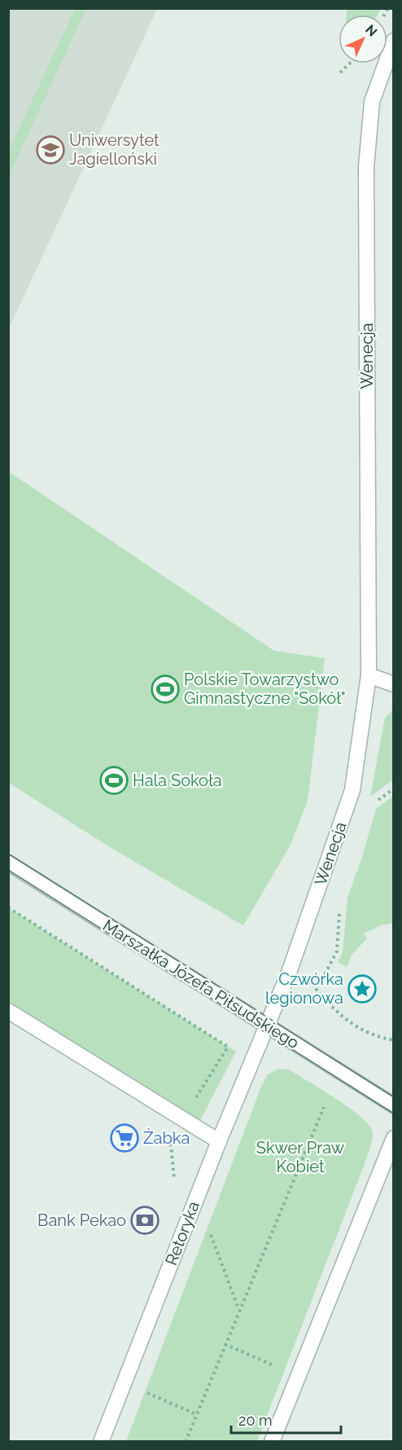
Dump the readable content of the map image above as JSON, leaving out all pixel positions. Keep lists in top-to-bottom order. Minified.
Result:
{"streets":{"street":["Wenecja","Marszałka Józefa Piłsudskiego","Retoryka"]},"crossings":[["Wenecja","Marszałka Józefa Piłsudskiego"],["Wenecja","Retoryka"],["Marszałka Józefa Piłsudskiego","Retoryka"]],"parks":["Skwer Praw Kobiet"],"places":{"school or university":["Uniwersytet Jagielloński"],"sports":["Polskie Towarzystwo Gimnastyczne \"Sokół\"","Hala Sokoła"],"place":["Czwórka legionowa"],"supermarket":["Żabka"],"bank":["Bank Pekao"]},"scale_bar":"20 m","north":"top right"}
